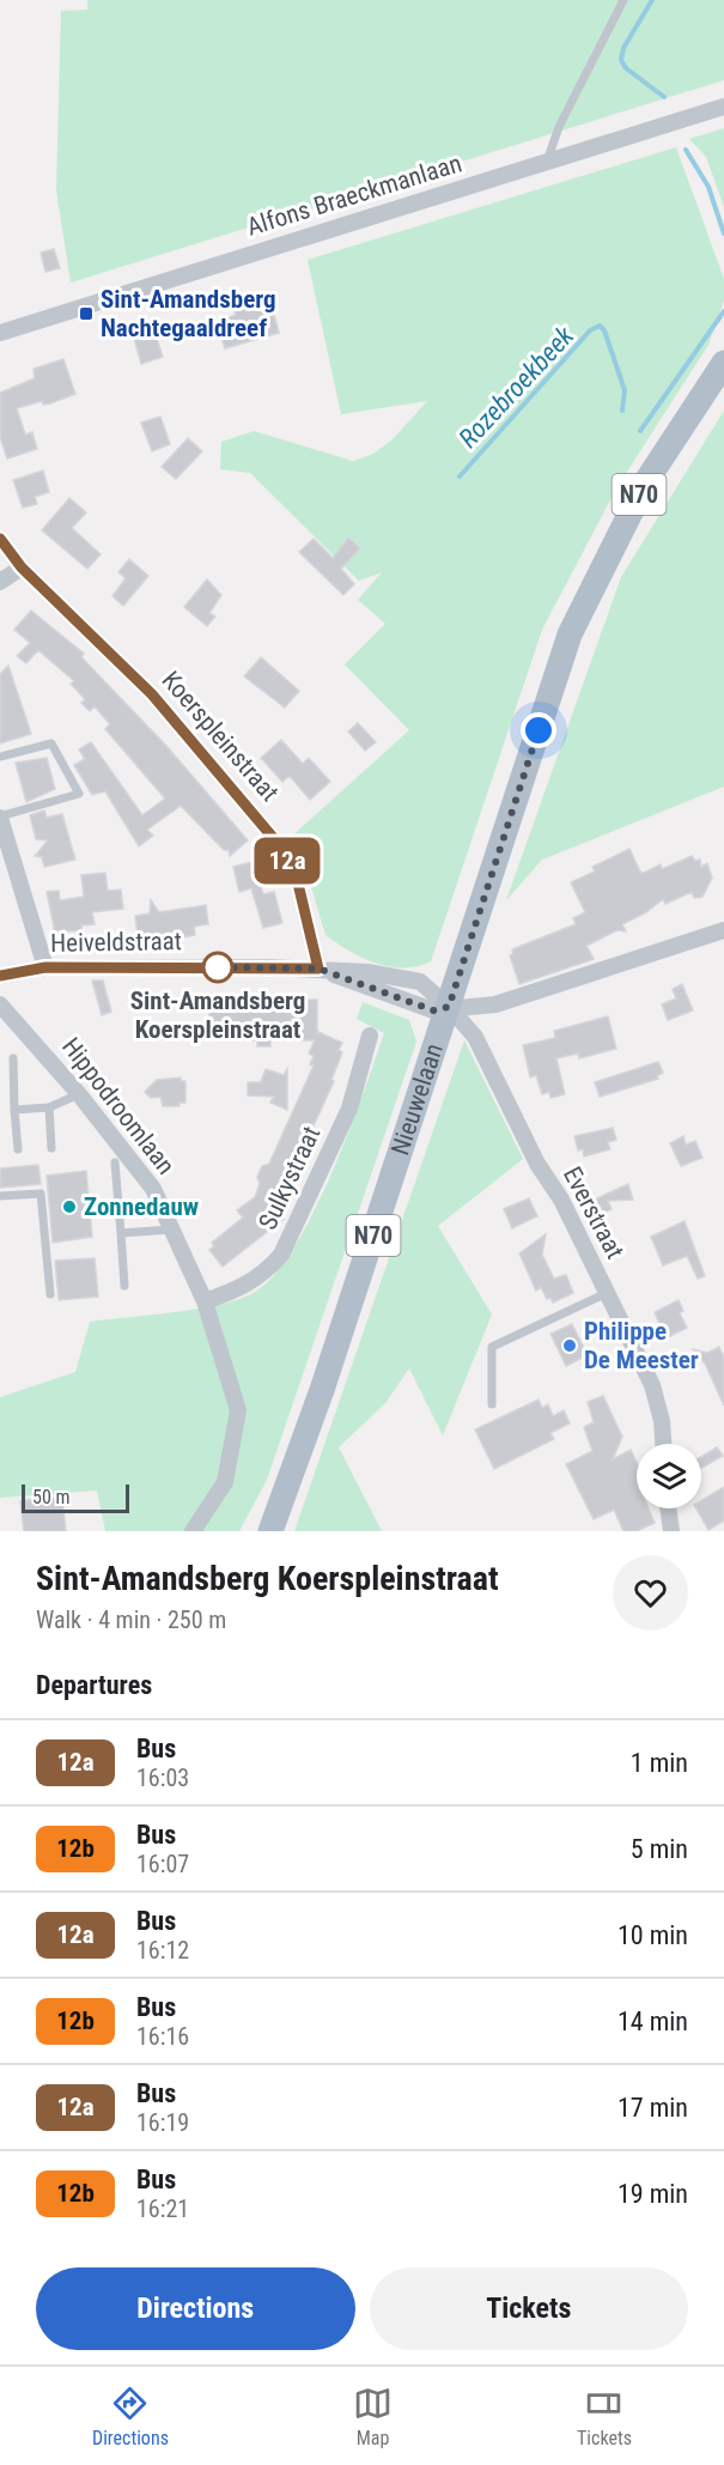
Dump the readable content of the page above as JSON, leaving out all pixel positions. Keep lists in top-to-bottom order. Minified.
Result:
{"streets":{"main road":["N70","Nieuwelaan"],"street":["Alfons Braeckmanlaan","Koerspleinstraat","Heiveldstraat","Hippodroomlaan","Sulkystraat","Everstraat"]},"crossings":[["Koerspleinstraat","Heiveldstraat"],["Heiveldstraat","Nieuwelaan"],["Heiveldstraat","Everstraat"],["Nieuwelaan","Everstraat"],["Hippodroomlaan","Sulkystraat"]],"water":["Rozebroekbeek"],"places":{"transit":["Sint-Amandsberg Nachtegaaldreef"],"other":["Sint-Amandsberg Koerspleinstraat","Zonnedauw","Philippe De Meester"]},"lines":["bus line 12a"],"scale_bar":"50 m","page":{"on_map":"12a","scale":"50 m","heading":[["Sint-Amandsberg Koerspleinstraat","Walk · 4 min · 250 m"],"Departures"],"list":[{"mark":"12a","name":"Bus","note":"16:03","value":"1 min"},{"mark":"12b","name":"Bus","note":"16:07","value":"5 min"},{"mark":"12a","name":"Bus","note":"16:12","value":"10 min"},{"mark":"12b","name":"Bus","note":"16:16","value":"14 min"},{"mark":"12a","name":"Bus","note":"16:19","value":"17 min"},{"mark":"12b","name":"Bus","note":"16:21","value":"19 min"}],"buttons":["Directions","Tickets"],"tabs":["Directions","Map","Tickets"]}}
